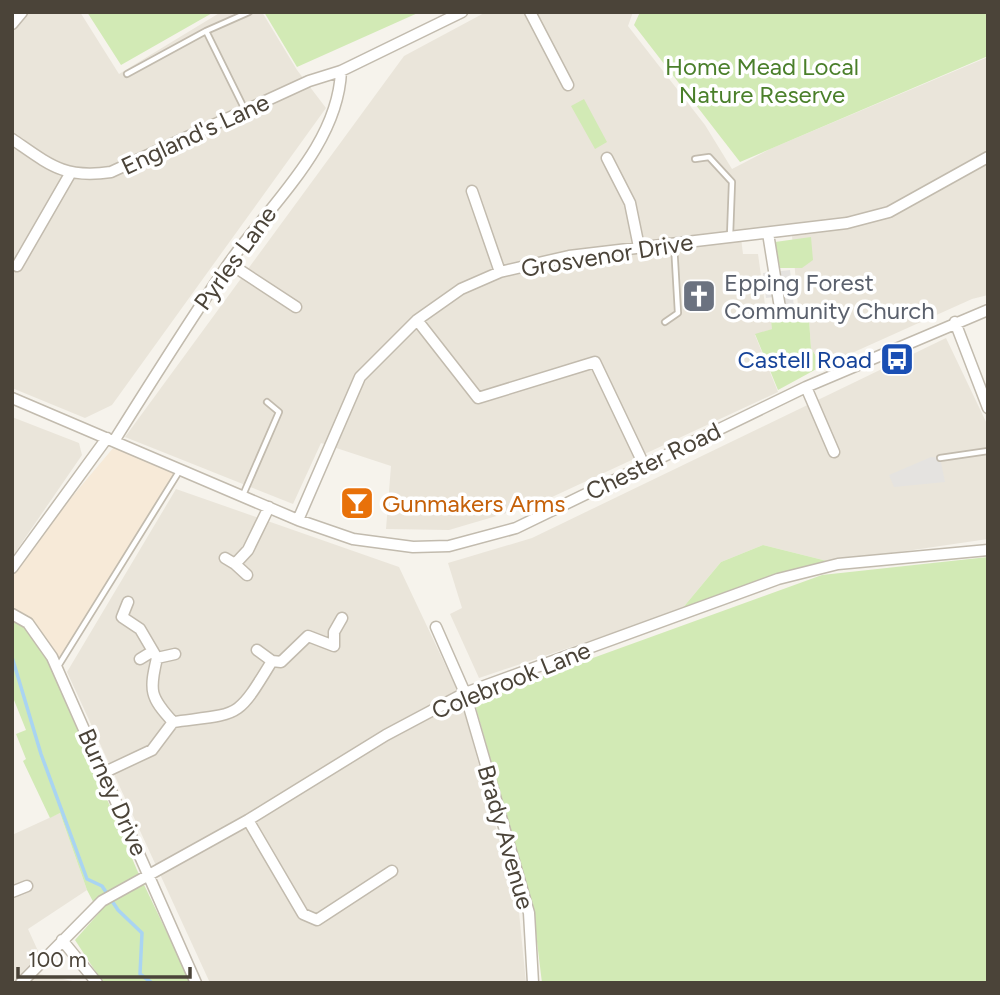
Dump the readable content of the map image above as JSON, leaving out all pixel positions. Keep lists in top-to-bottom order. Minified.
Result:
{"streets":{"street":["England's Lane","Grosvenor Drive","Pyrles Lane","Chester Road","Colebrook Lane","Burney Drive","Brady Avenue"]},"crossings":[["England's Lane","Pyrles Lane"],["Grosvenor Drive","Chester Road"],["Pyrles Lane","Chester Road"],["Colebrook Lane","Burney Drive"],["Colebrook Lane","Brady Avenue"]],"parks":["Home Mead Local Nature Reserve"],"places":{"church":["Epping Forest Community Church"],"bus stop":["Castell Road"],"bar":["Gunmakers Arms"]},"scale_bar":"100 m"}
